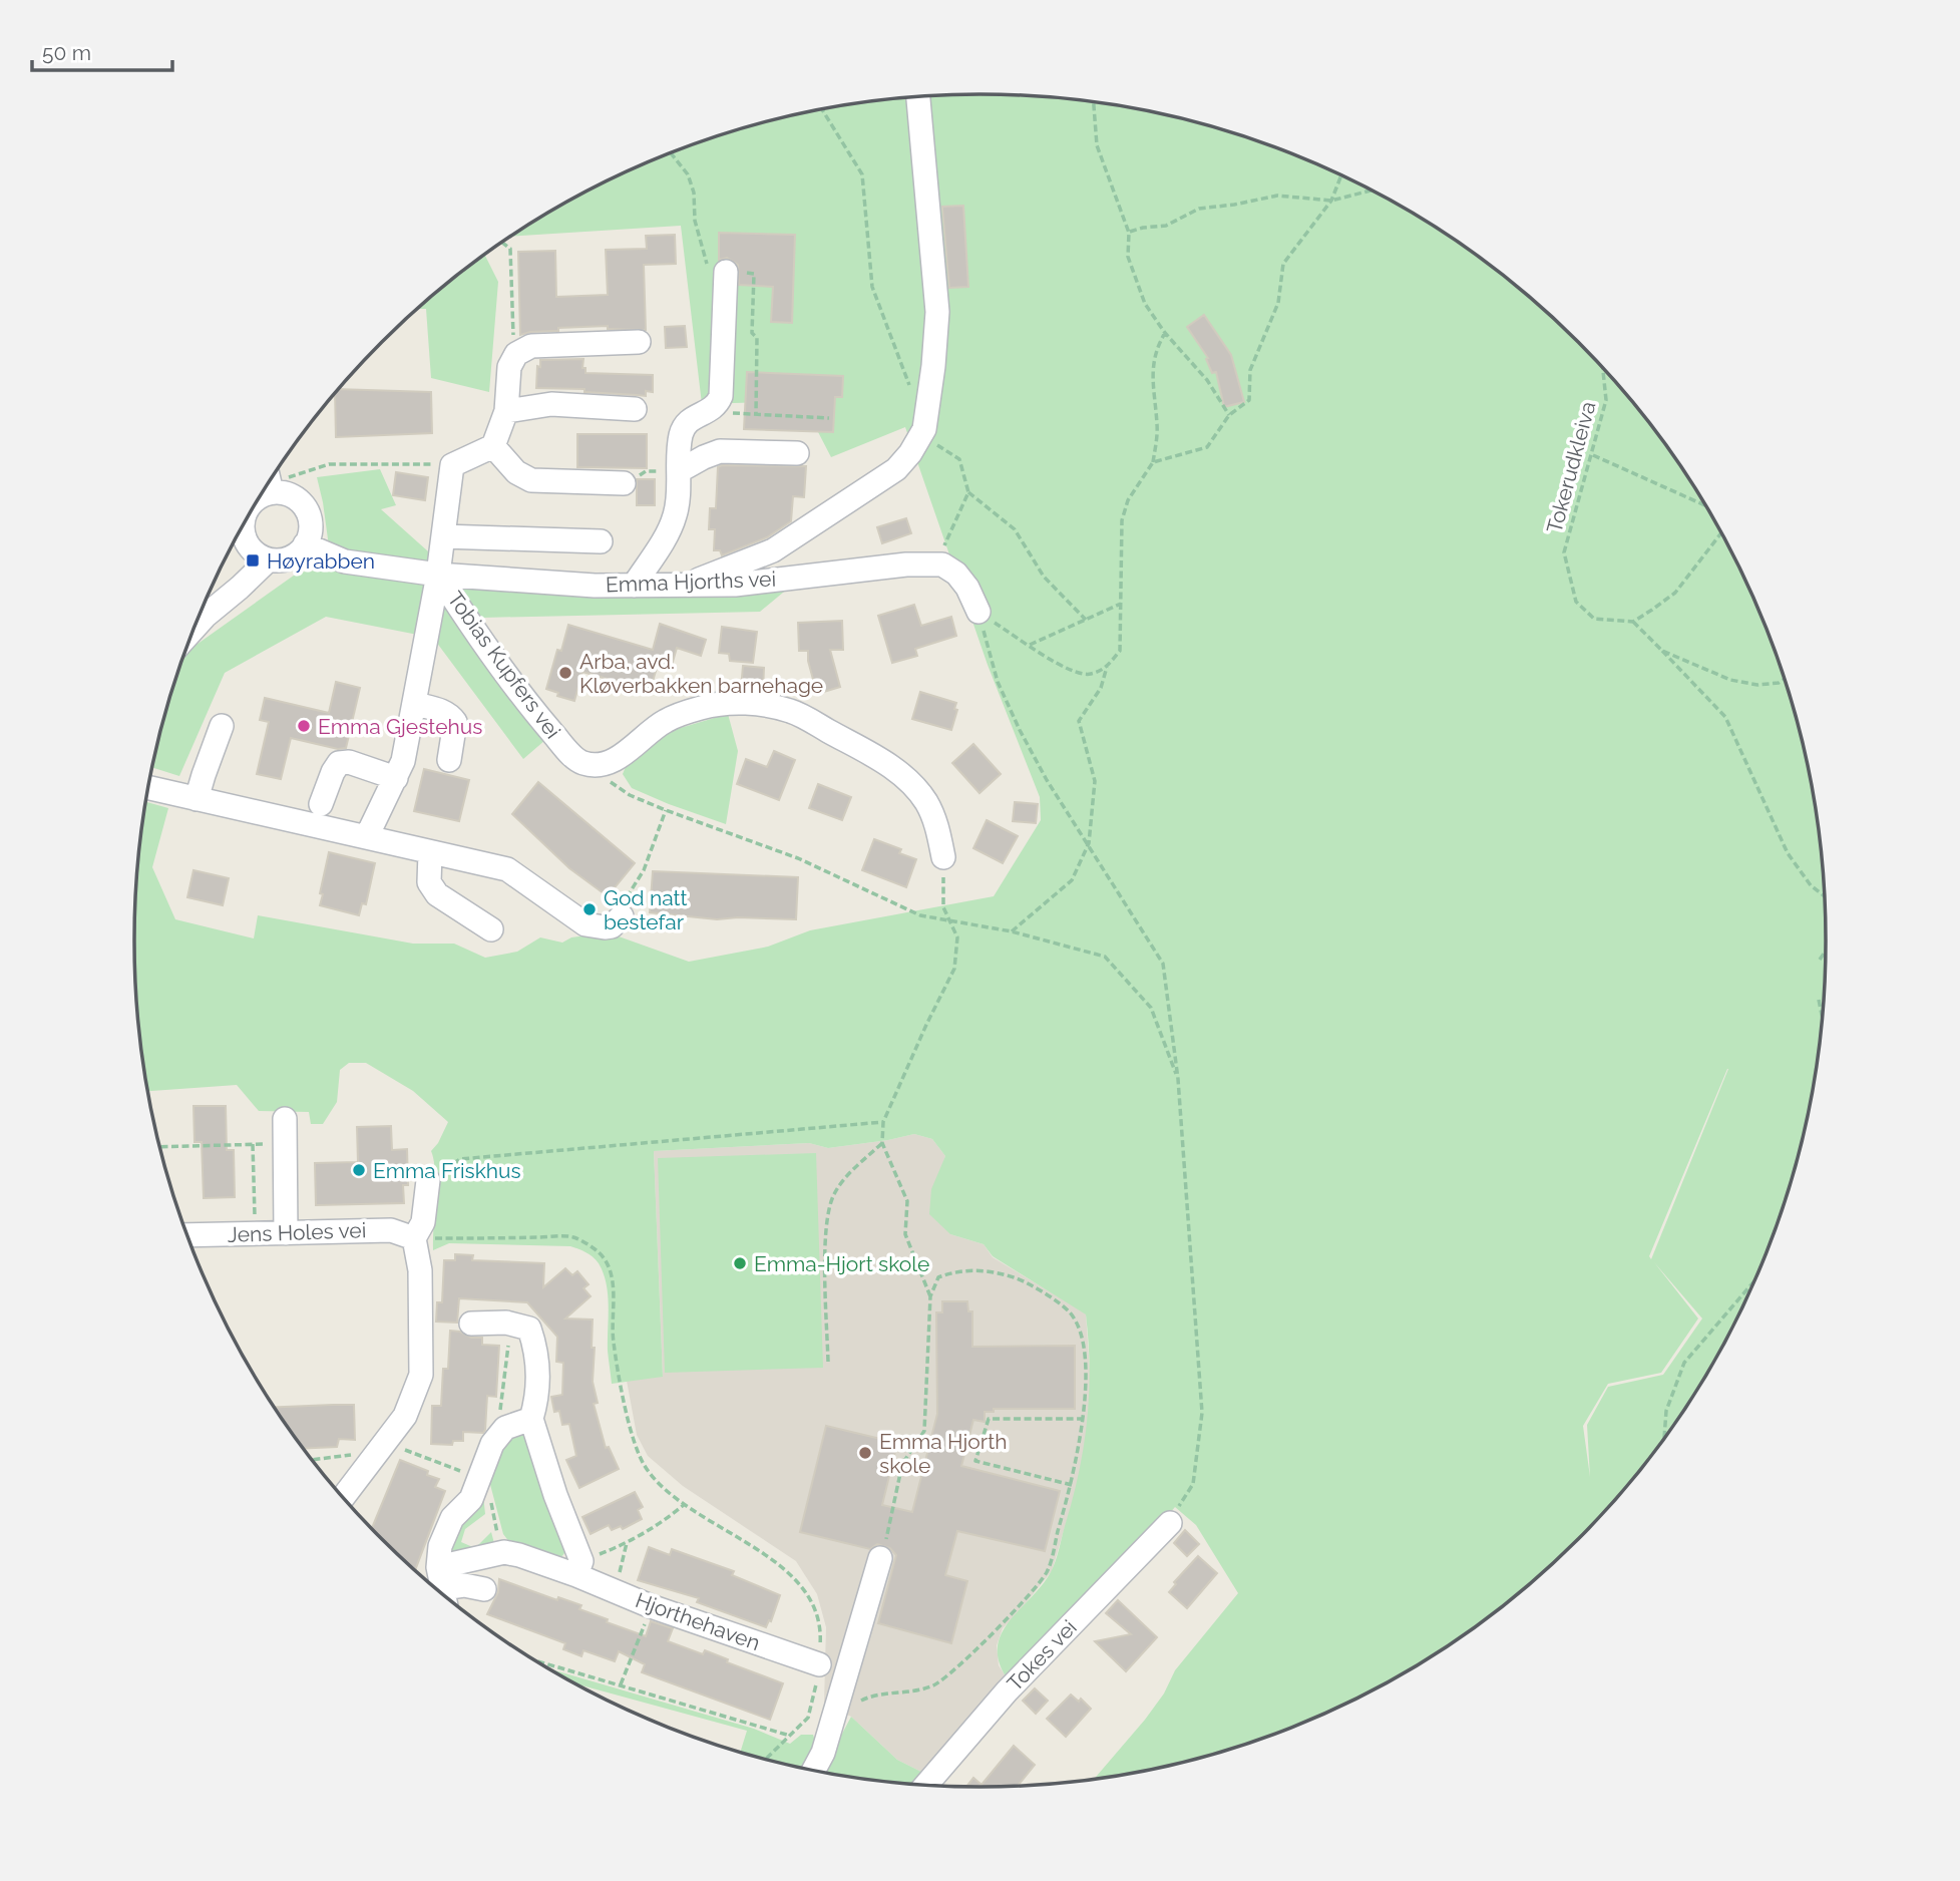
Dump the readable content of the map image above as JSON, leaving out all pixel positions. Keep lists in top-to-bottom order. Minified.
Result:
{"streets":{"street":["Emma Hjorths vei","Tobias Kupfers vei","Jens Holes vei","Hjorthehaven","Tokes vei"],"path":["Tokerudkleiva"]},"crossings":[["Emma Hjorths vei","Tobias Kupfers vei"]],"places":{"transit":["Høyrabben"],"other":["Arba, avd. Kløverbakken barnehage","Emma Gjestehus","God natt bestefar","Emma Friskhus","Emma-Hjort skole","Emma Hjorth skole"]},"scale_bar":"50 m"}
